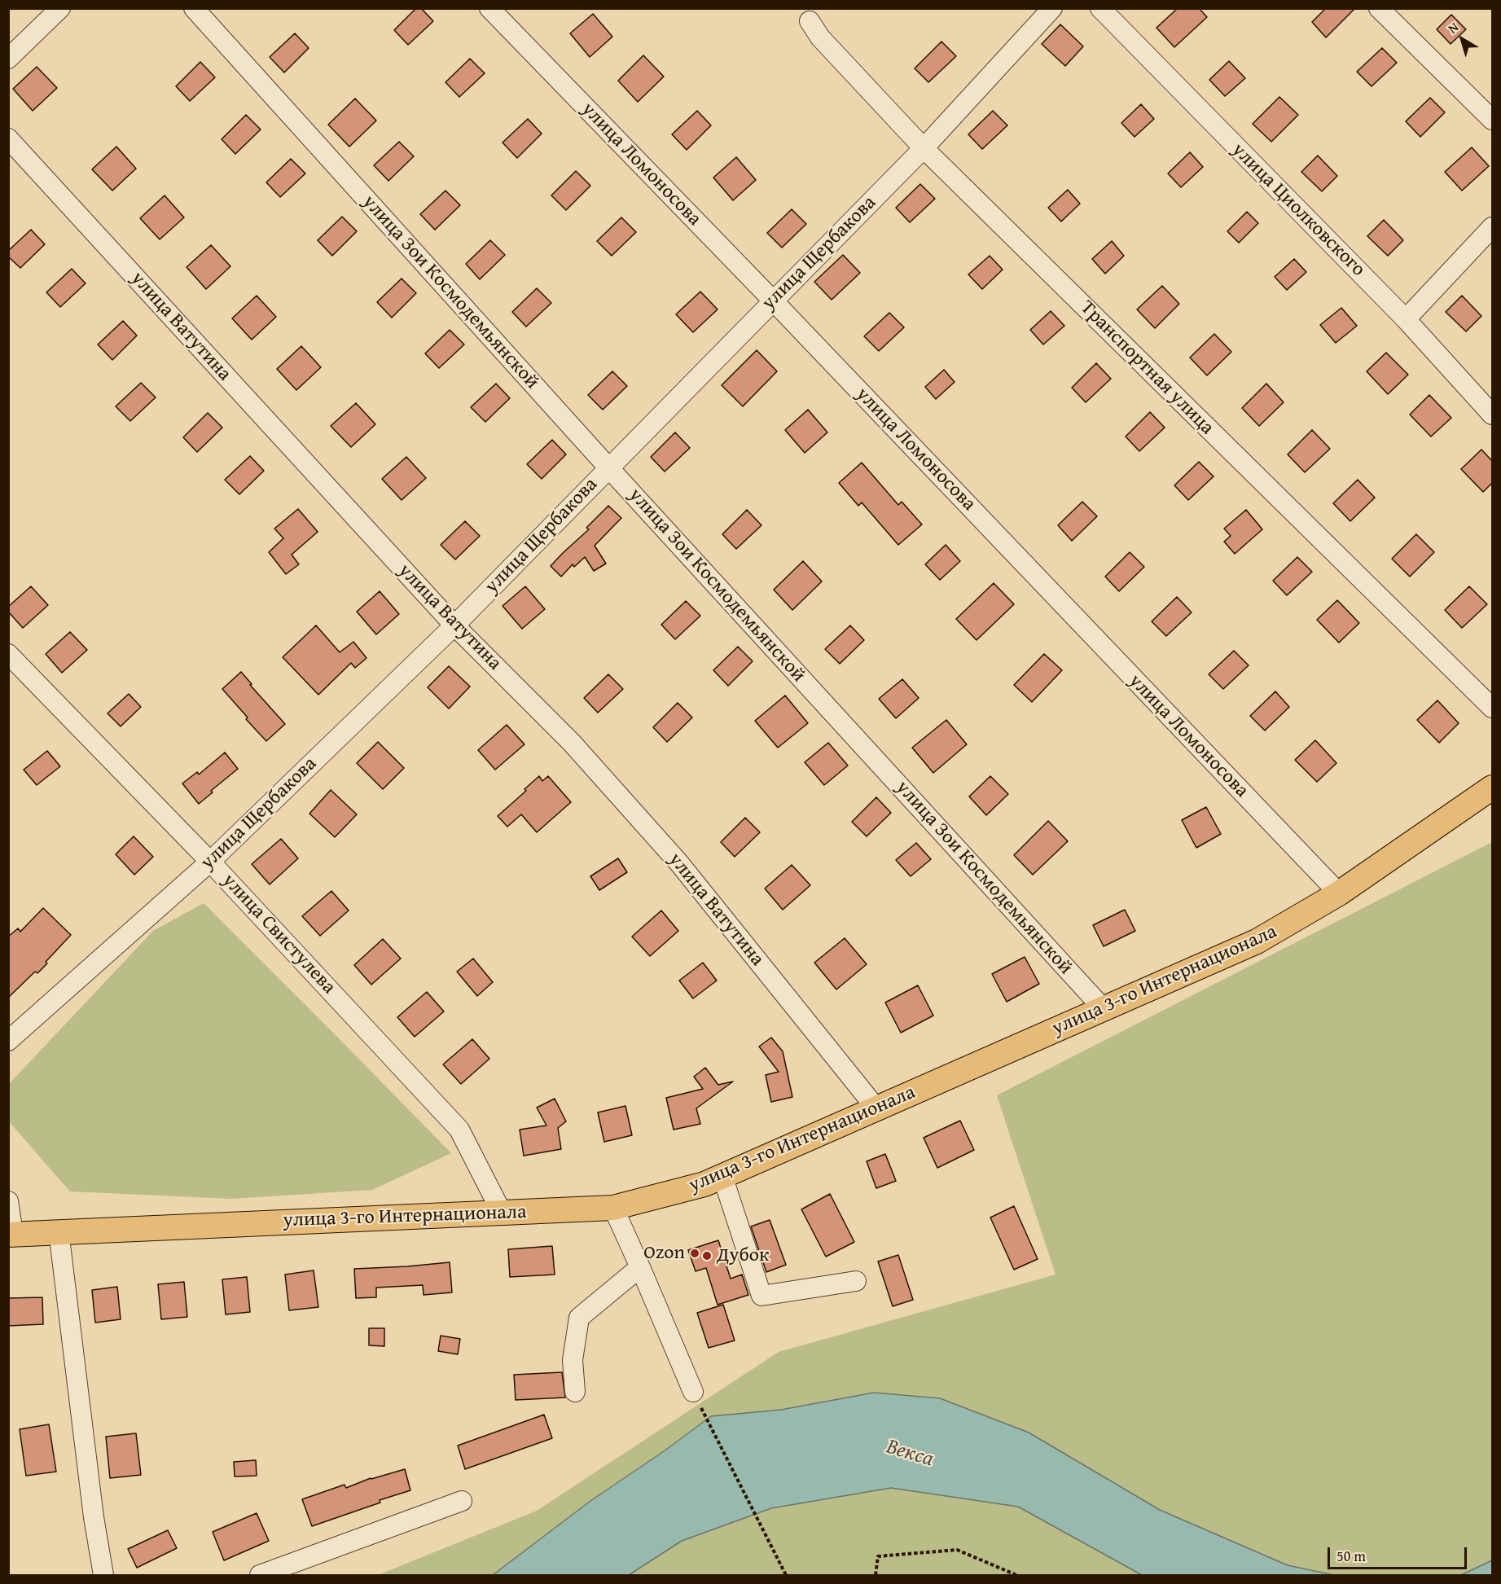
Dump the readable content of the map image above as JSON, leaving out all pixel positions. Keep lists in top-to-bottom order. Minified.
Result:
{"streets":{"main road":["улица 3-го Интернационала"],"street":["улица Ломоносова","улица Циолковского","улица Щербакова","улица Зои Космодемьянской","улица Ватутина","Транспортная улица","улица Свистулева"]},"crossings":[["улица Ломоносова","улица Щербакова"],["улица Ломоносова","улица 3-го Интернационала"],["улица Щербакова","улица Зои Космодемьянской"],["улица Щербакова","улица Ватутина"],["улица Щербакова","Транспортная улица"],["улица Щербакова","улица Свистулева"],["улица Зои Космодемьянской","улица 3-го Интернационала"],["улица Ватутина","улица 3-го Интернационала"],["улица Свистулева","улица 3-го Интернационала"]],"water":["Векса"],"places":["Ozon","Дубок"],"scale_bar":"50 m","north":"top left"}
